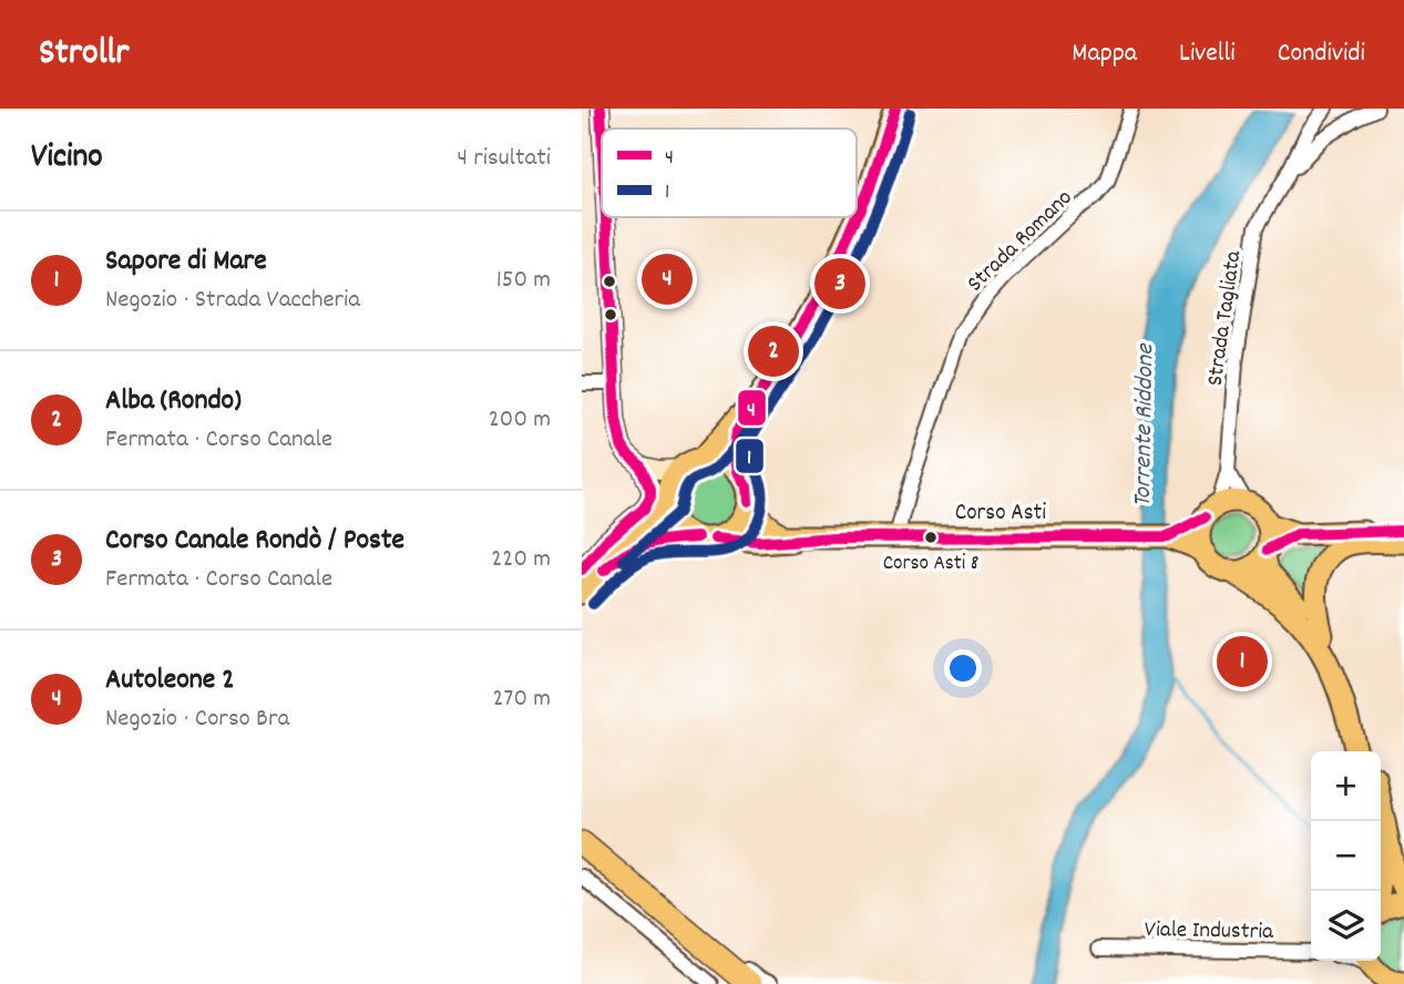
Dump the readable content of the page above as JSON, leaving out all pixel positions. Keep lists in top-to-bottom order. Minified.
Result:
{"streets":{"main road":["Corso Asti"],"street":["Strada Romano","Strada Tagliata","Viale Industria"]},"crossings":[["Strada Romano","Corso Asti"]],"water":["Torrente Riddone"],"places":["Corso Asti 8"],"lines":["transit line 4","transit line 1"],"legend":["4","1"],"page":{"header":"Strollr","nav":["Mappa","Livelli","Condividi"],"heading":["Vicino","4 risultati"],"list":[{"mark":"1","name":"Sapore di Mare","note":"Negozio · Strada Vaccheria","value":"150 m"},{"mark":"2","name":"Alba (Rondo)","note":"Fermata · Corso Canale","value":"200 m"},{"mark":"3","name":"Corso Canale Rondò / Poste","note":"Fermata · Corso Canale","value":"220 m"},{"mark":"4","name":"Autoleone 2","note":"Negozio · Corso Bra","value":"270 m"}],"pins":["4","3","2","1"],"map_buttons":["+","−"]}}
